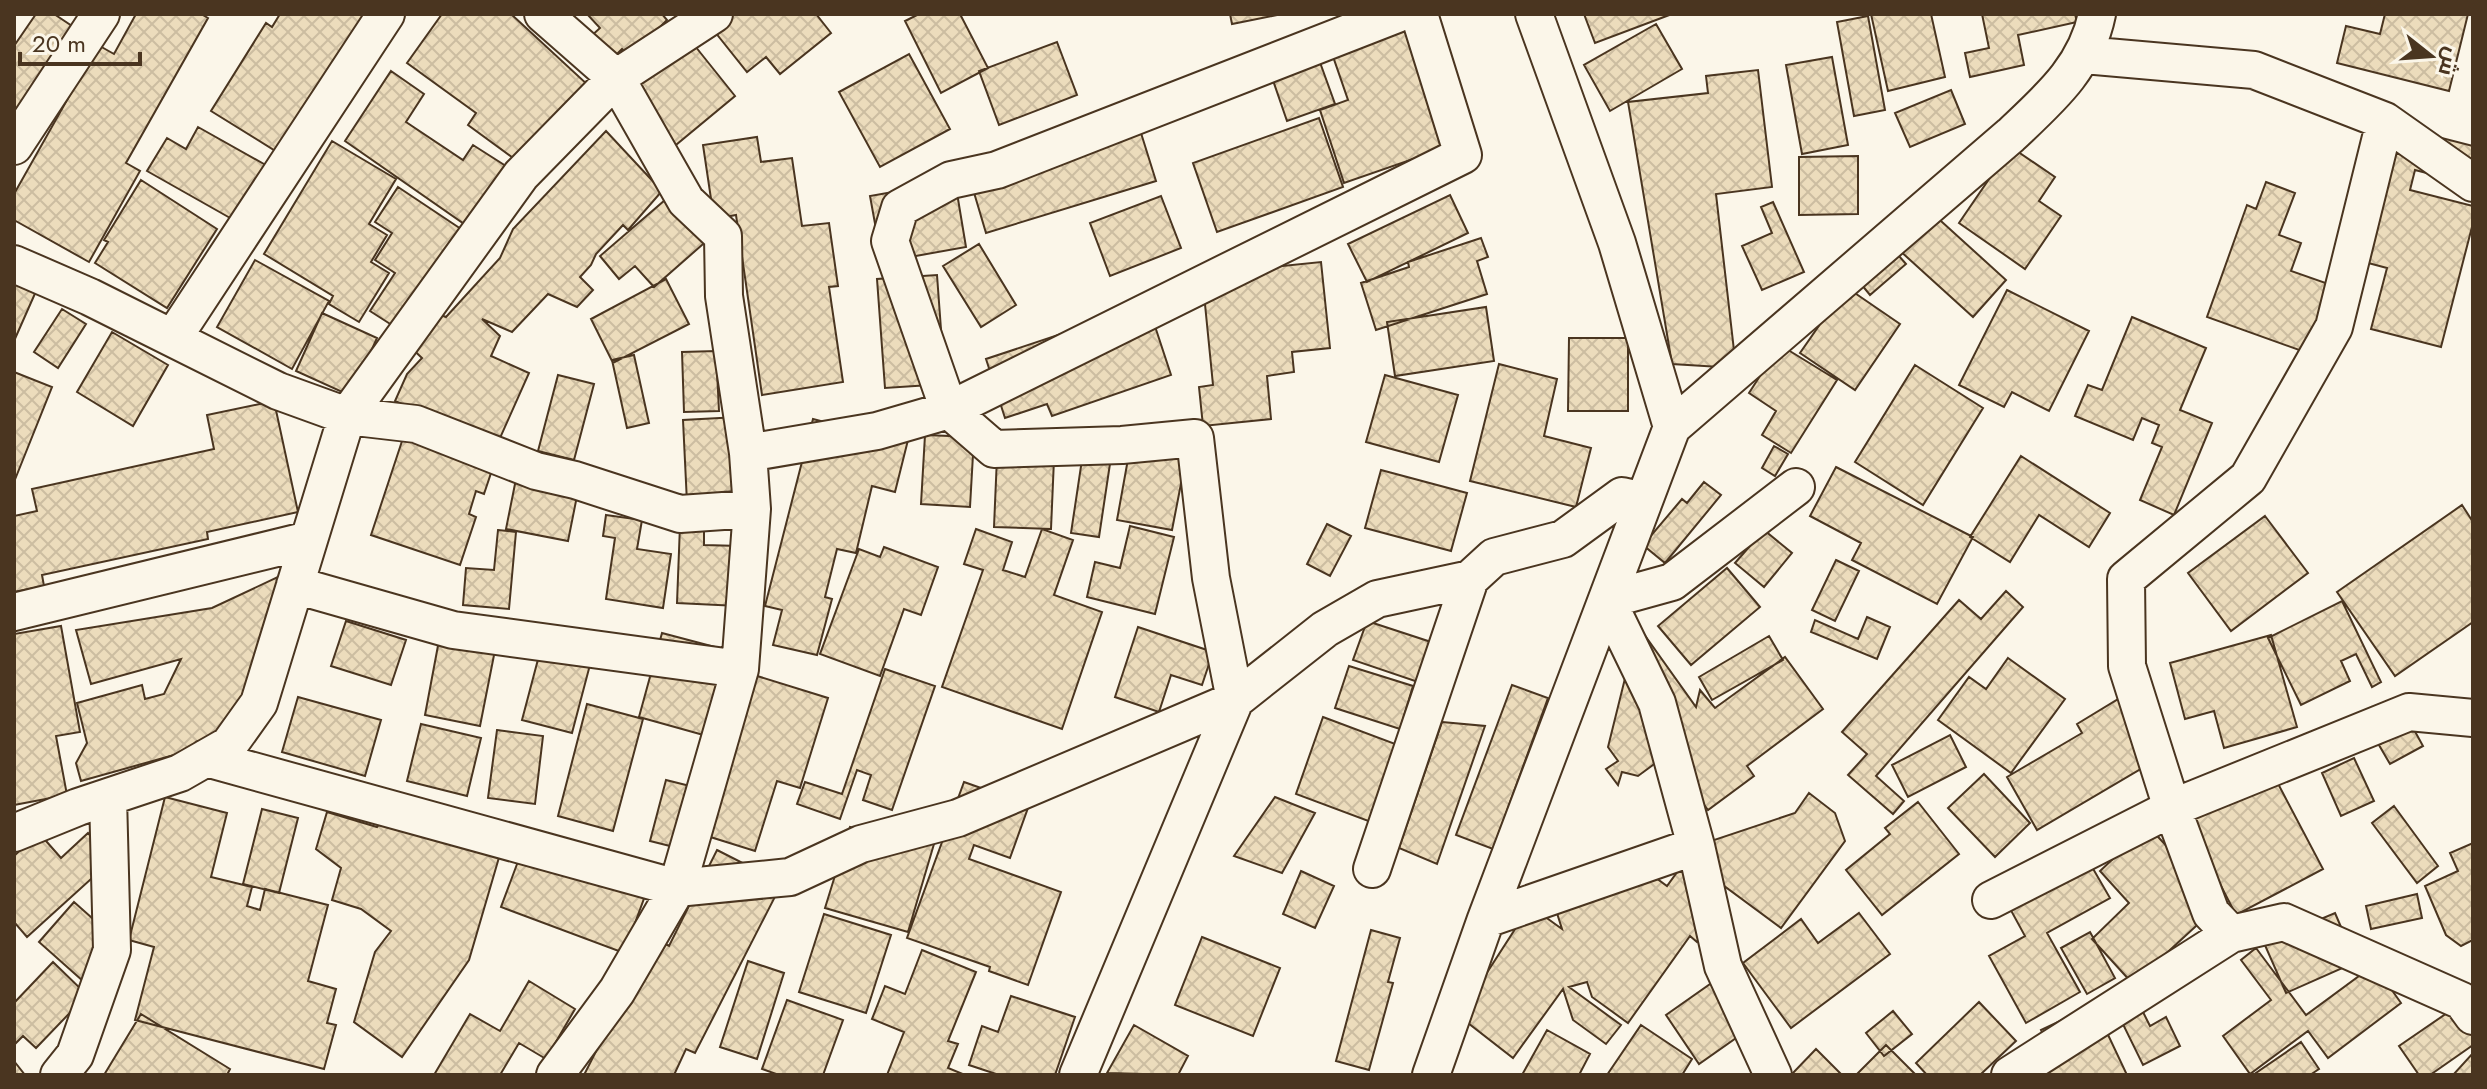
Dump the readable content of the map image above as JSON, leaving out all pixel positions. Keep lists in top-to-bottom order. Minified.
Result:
{"scale_bar":"20 m","north":"right"}
